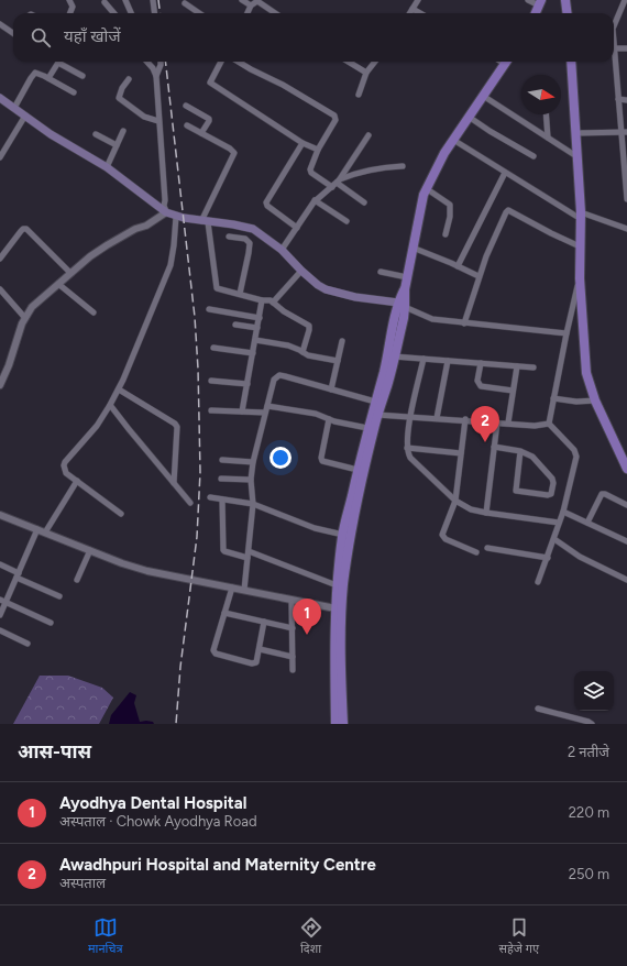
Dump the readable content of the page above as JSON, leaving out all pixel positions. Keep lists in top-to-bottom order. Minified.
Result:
{"north":"right","page":{"search":"यहाँ खोजें","pins":["2","1"],"heading":["आस-पास","2 नतीजे"],"list":[{"mark":"1","name":"Ayodhya Dental Hospital","note":"अस्पताल · Chowk Ayodhya Road","value":"220 m"},{"mark":"2","name":"Awadhpuri Hospital and Maternity Centre","note":"अस्पताल","value":"250 m"}],"nav":["मानचित्र","दिशा","सहेजे गए"]}}
